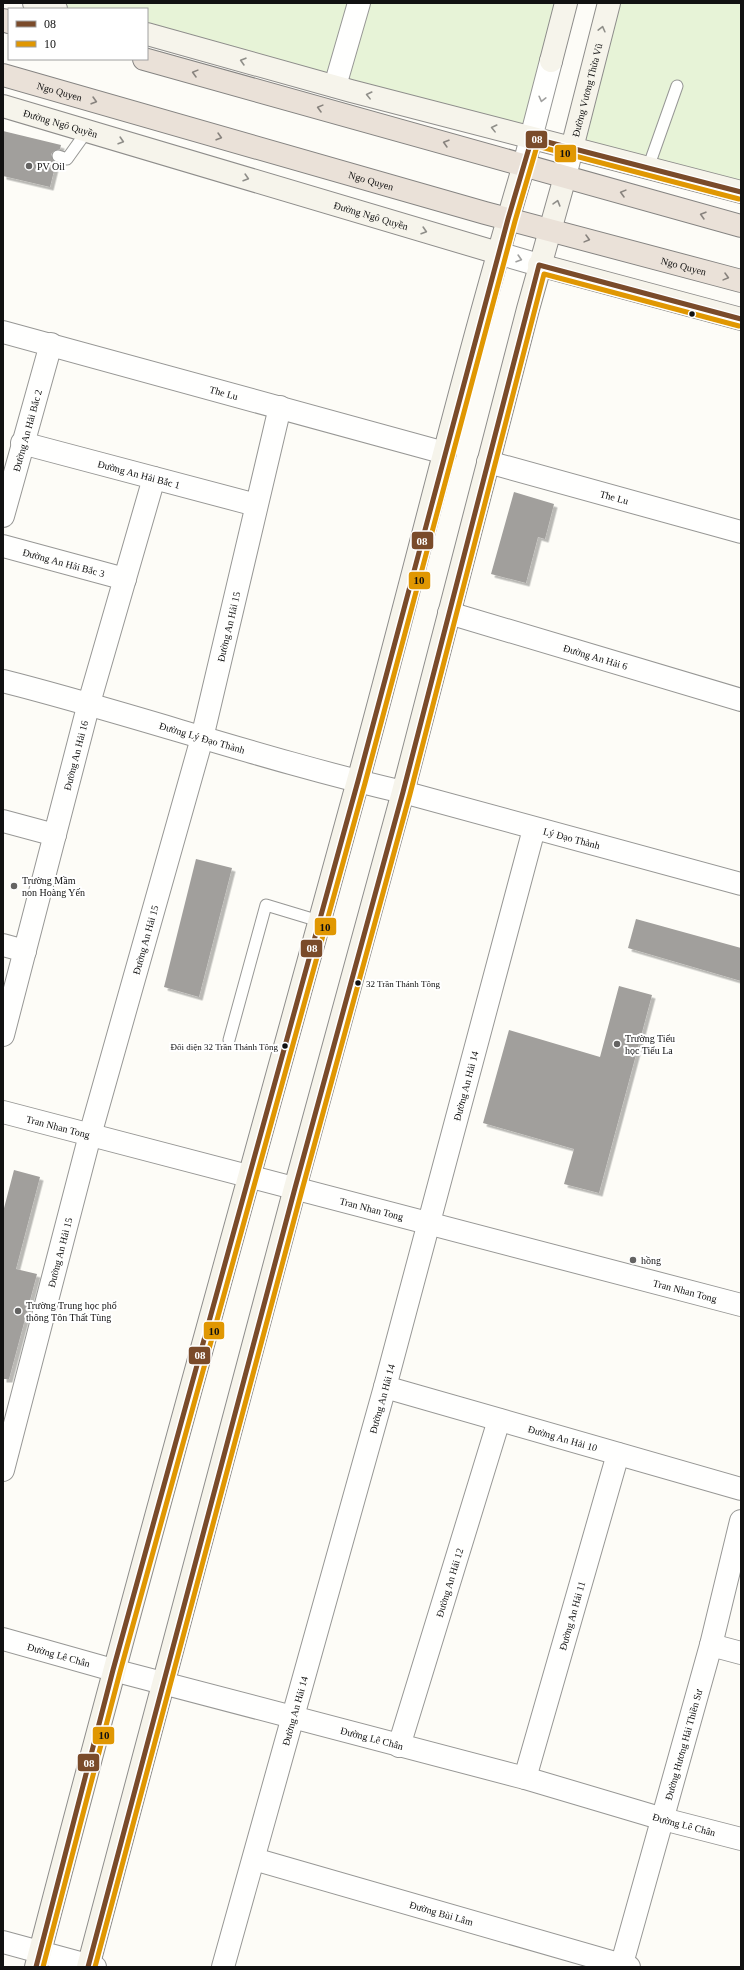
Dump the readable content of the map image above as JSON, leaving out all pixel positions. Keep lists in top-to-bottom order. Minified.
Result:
{"streets":{"highway":["Ngo Quyen"],"main road":["Đường Vương Thừa Vũ","Đường Ngô Quyền"],"street":["The Lu","Đường An Hải Bắc 2","Đường An Hải Bắc 1","Đường An Hải Bắc 3","Đường An Hải 15","Đường An Hải 6","Đường Lý Đạo Thành","Đường An Hải 16","Lý Đạo Thành","Đường An Hải 14","Tran Nhan Tong","Đường An Hải 10","Đường An Hải 12","Đường An Hải 11","Đường Lê Chân","Đường Hương Hải Thiền Sư","Đường Bùi Lâm"]},"crossings":[["The Lu","Đường An Hải Bắc 2"],["The Lu","Đường An Hải 15"],["Đường An Hải Bắc 2","Đường An Hải Bắc 1"],["Đường An Hải Bắc 1","Đường An Hải 15"],["Đường An Hải Bắc 1","Đường An Hải 16"],["Đường An Hải Bắc 3","Đường An Hải 16"],["Đường An Hải 15","Đường Lý Đạo Thành"],["Đường An Hải 15","Tran Nhan Tong"],["Đường Lý Đạo Thành","Đường An Hải 16"],["Đường Lý Đạo Thành","Lý Đạo Thành"],["Lý Đạo Thành","Đường An Hải 14"],["Đường An Hải 14","Tran Nhan Tong"],["Đường An Hải 14","Đường An Hải 10"],["Đường An Hải 14","Đường Lê Chân"],["Đường An Hải 14","Đường Bùi Lâm"],["Đường An Hải 10","Đường An Hải 12"],["Đường An Hải 10","Đường An Hải 11"],["Đường An Hải 12","Đường Lê Chân"],["Đường An Hải 11","Đường Lê Chân"],["Đường Lê Chân","Đường Hương Hải Thiền Sư"],["Đường Hương Hải Thiền Sư","Đường Bùi Lâm"]],"places":["PV Oil","Trường Mầm non Hoàng Yến","32 Trần Thánh Tông","Trường Tiểu học Tiểu La","Đối diện 32 Trần Thánh Tông","hồng","Trường Trung học phổ thông Tôn Thất Tùng"],"lines":["transit line 08","transit line 10"],"legend":["08","10"]}
